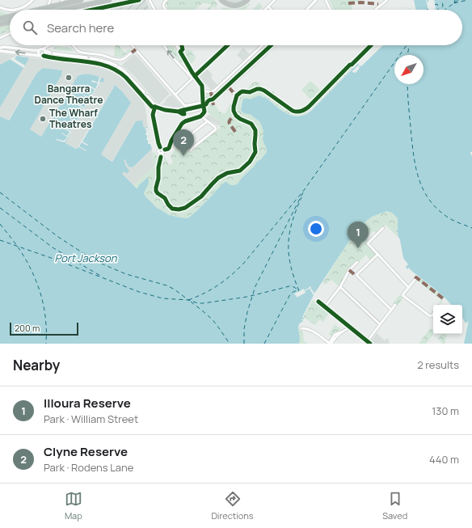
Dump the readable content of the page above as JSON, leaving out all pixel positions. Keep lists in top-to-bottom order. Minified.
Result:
{"water":["Port Jackson"],"places":["Bangarra Dance Theatre","The Wharf Theatres"],"scale_bar":"200 m","north":"bottom left","page":{"search":"Search here","pins":["2","1"],"scale":"200 m","heading":["Nearby","2 results"],"list":[{"mark":"1","name":"Illoura Reserve","note":"Park · William Street","value":"130 m"},{"mark":"2","name":"Clyne Reserve","note":"Park · Rodens Lane","value":"440 m"}],"nav":["Map","Directions","Saved"]}}
